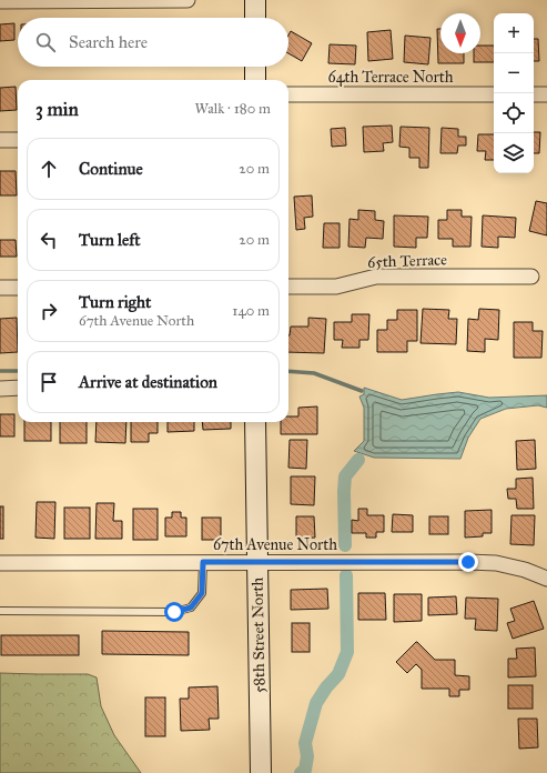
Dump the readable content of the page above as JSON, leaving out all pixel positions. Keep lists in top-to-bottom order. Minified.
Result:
{"streets":{"street":["64th Terrace North","65th Terrace","67th Avenue North","58th Street North"]},"crossings":[["67th Avenue North","58th Street North"]],"north":"bottom","page":{"map_buttons":["+","−"],"search":"Search here","heading":["3 min","Walk · 180 m"],"list":[["Continue","20 m"],["Turn left","20 m"],["Turn right","67th Avenue North","140 m"],"Arrive at destination"]}}
